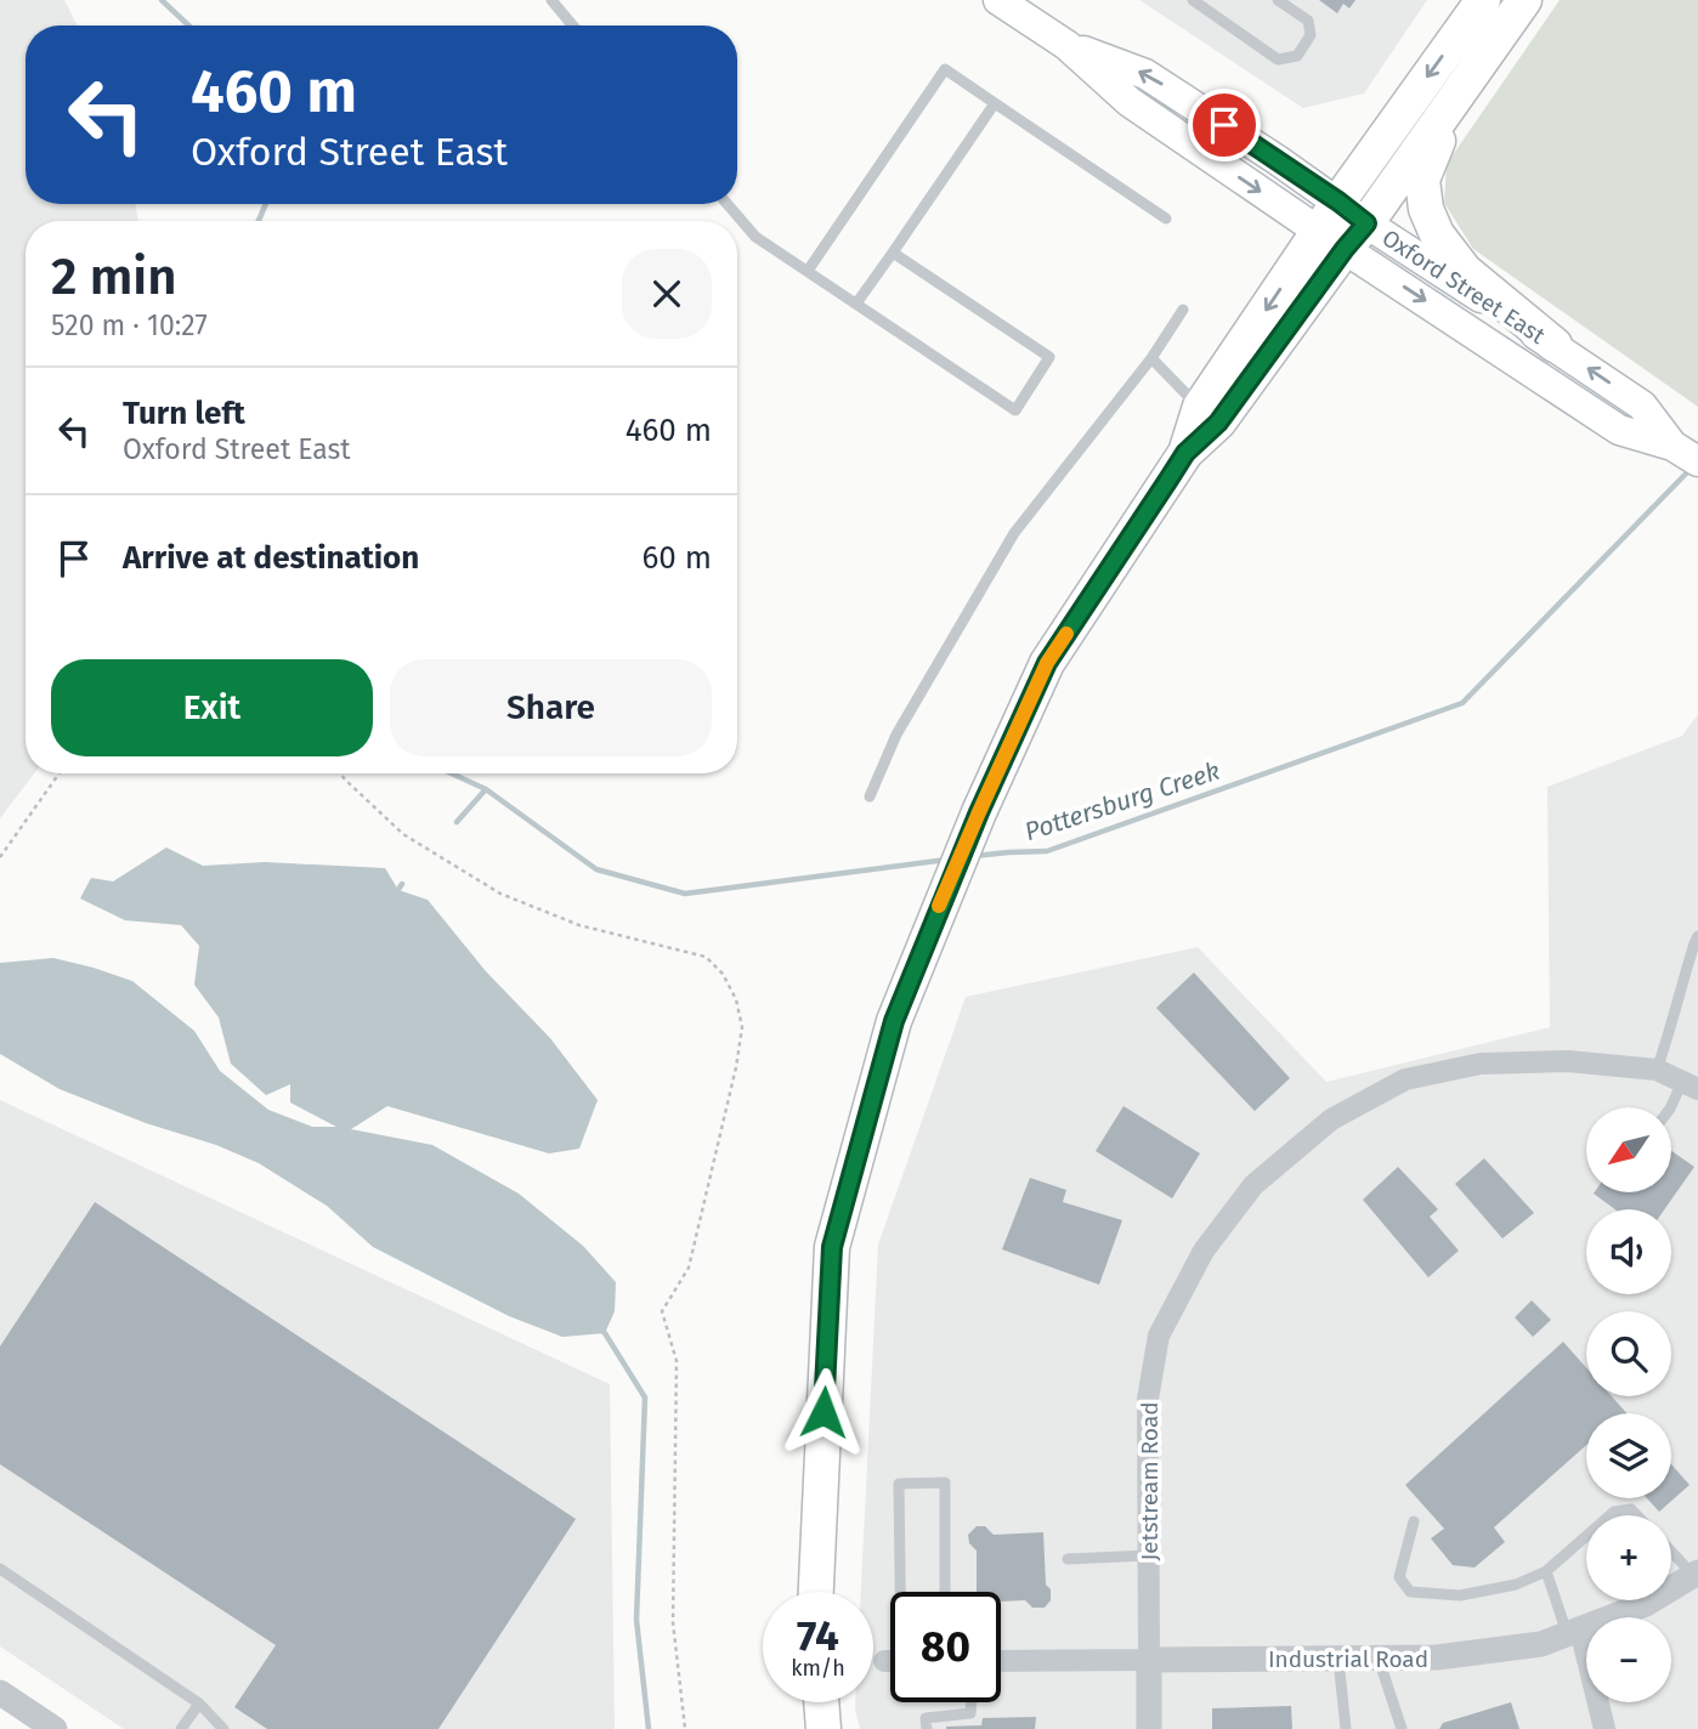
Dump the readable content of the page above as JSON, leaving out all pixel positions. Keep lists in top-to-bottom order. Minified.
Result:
{"streets":{"main road":["Oxford Street East"],"street":["Jetstream Road","Industrial Road"]},"crossings":[["Jetstream Road","Industrial Road"]],"water":["Pottersburg Creek"],"north":"bottom left","page":{"turn":["460 m","Oxford Street East"],"heading":["2 min","520 m · 10:27"],"list":[{"name":"Turn left","note":"Oxford Street East","value":"460 m"},{"name":"Arrive at destination","value":"60 m"}],"buttons":["Exit","Share"],"map_buttons":["+","−"],"speed":"74 km/h","limit":"80"}}
